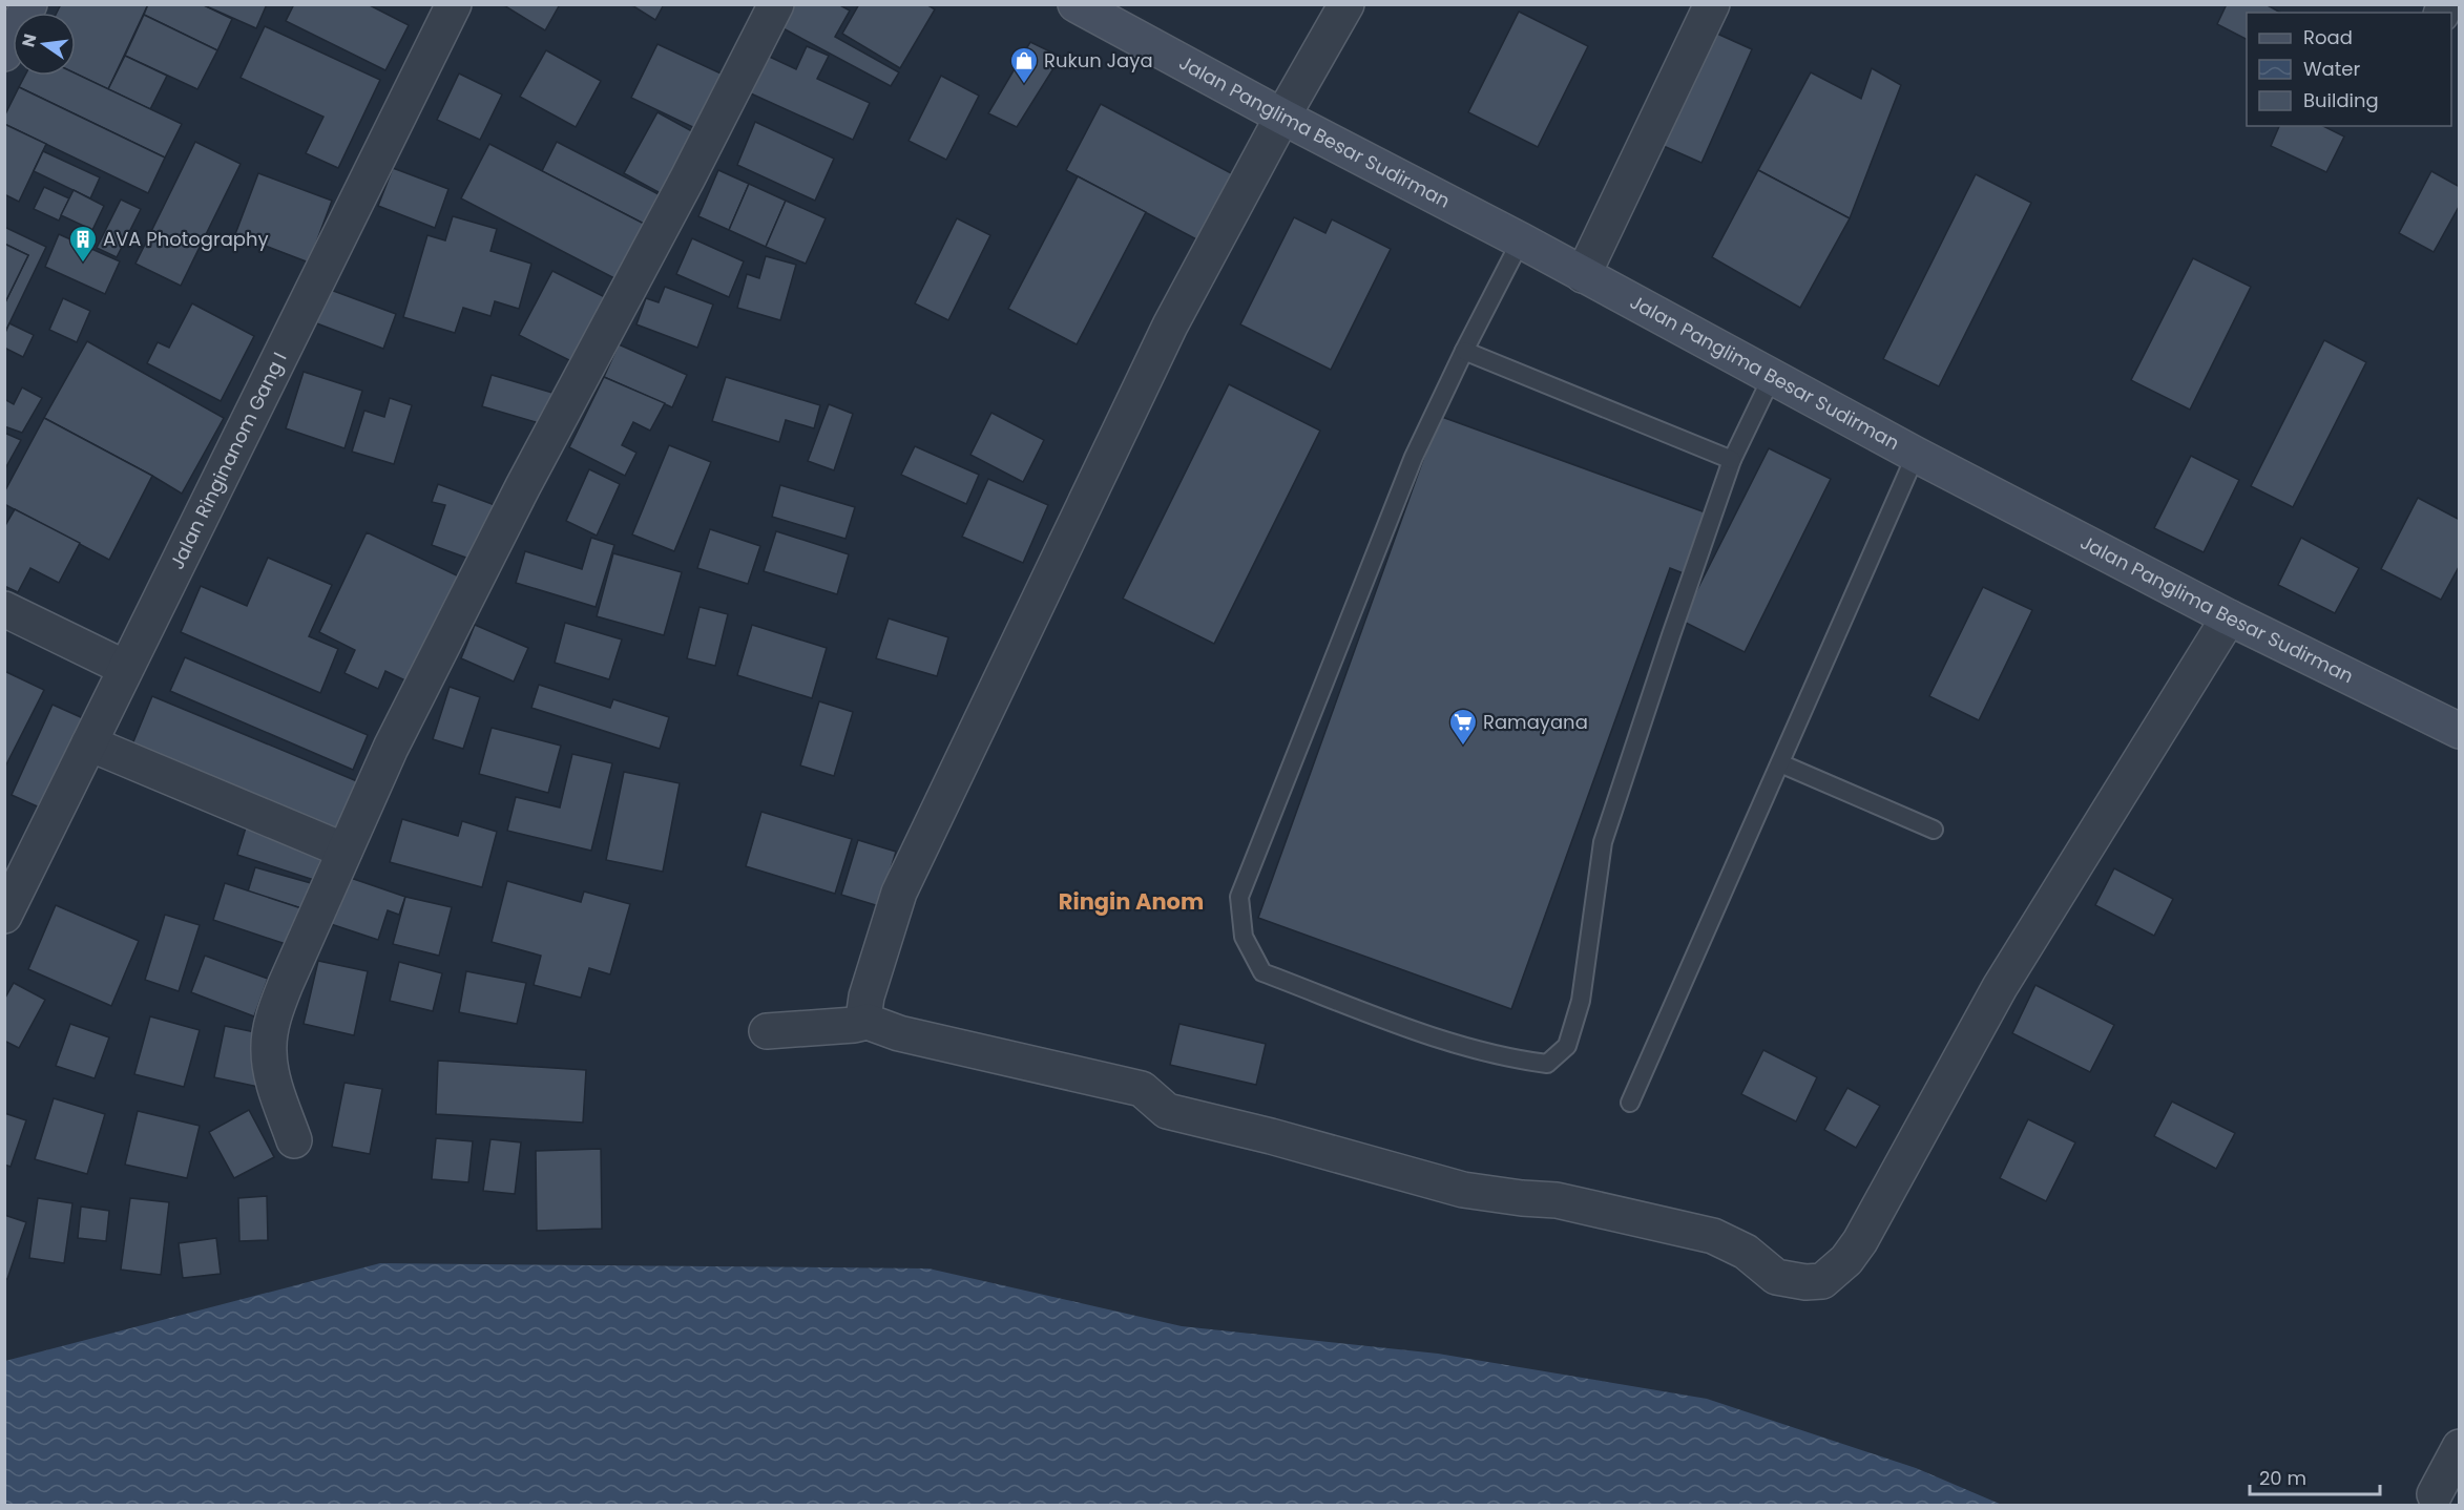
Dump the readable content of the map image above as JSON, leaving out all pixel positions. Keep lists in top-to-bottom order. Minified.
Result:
{"streets":{"main road":["Jalan Panglima Besar Sudirman"],"street":["Jalan Ringinanom Gang I"]},"districts":["Ringin Anom"],"places":{"shop":["Rukun Jaya"],"building":["AVA Photography"],"supermarket":["Ramayana"]},"legend":["Road","Water","Building"],"scale_bar":"20 m","north":"left"}
